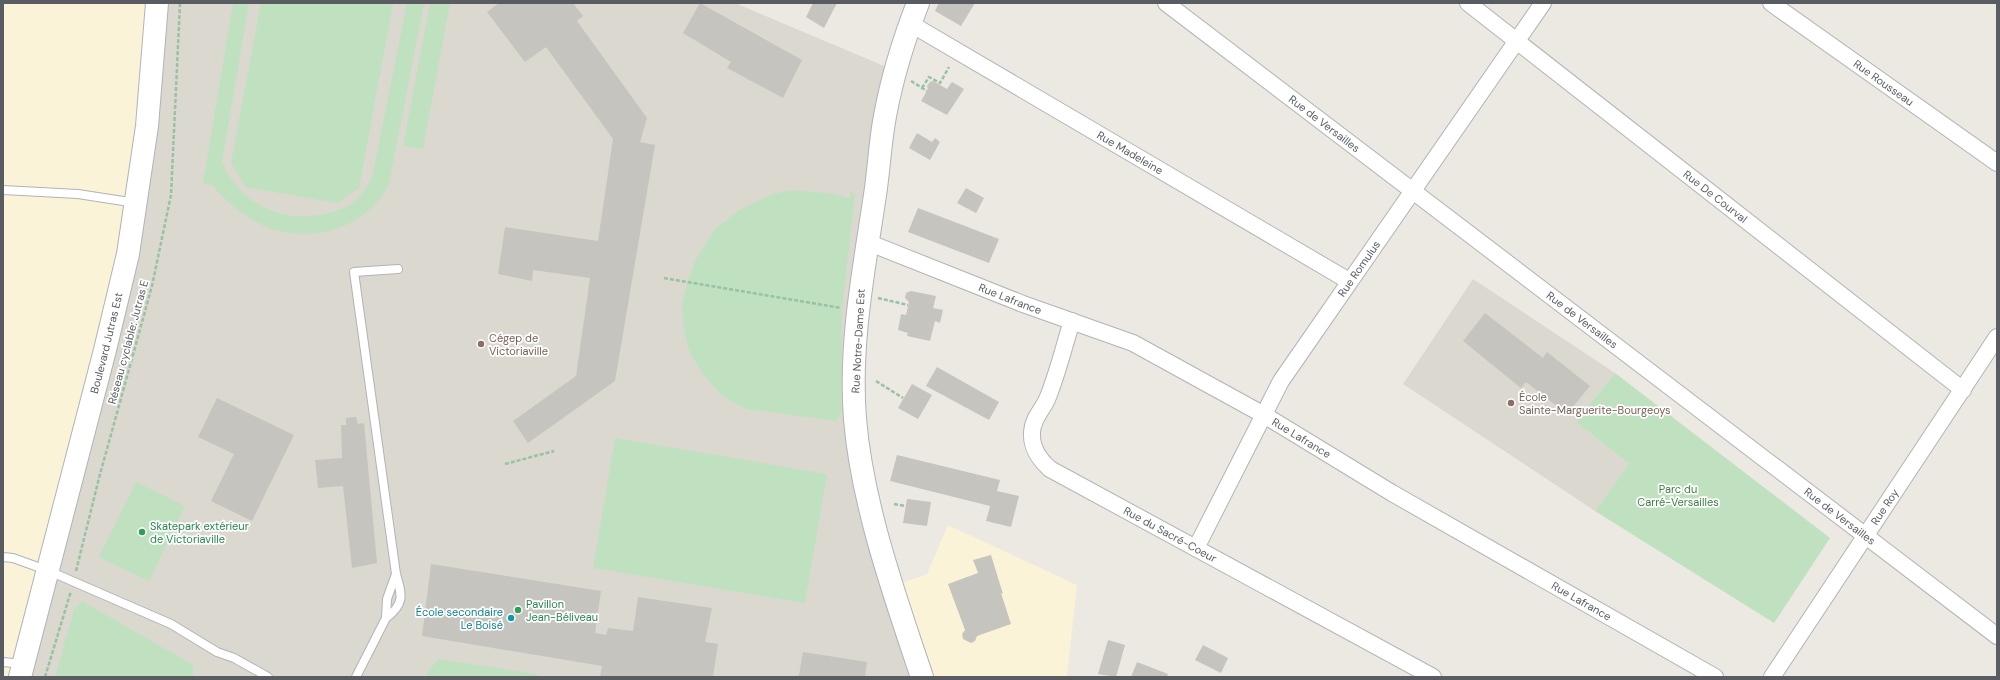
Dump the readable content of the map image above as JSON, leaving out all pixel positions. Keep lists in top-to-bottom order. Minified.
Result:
{"streets":{"street":["Rue Rousseau","Rue de Versailles","Rue Madeleine","Rue De Courval","Rue Romulus","Rue Lafrance","Rue Notre-Dame Est","Boulevard Jutras Est","Rue Roy","Rue du Sacré-Coeur"],"path":["Réseau cyclable: Jutras E"]},"crossings":[["Rue de Versailles","Rue Romulus"],["Rue de Versailles","Rue Roy"],["Rue Madeleine","Rue Romulus"],["Rue Madeleine","Rue Notre-Dame Est"],["Rue De Courval","Rue Romulus"],["Rue De Courval","Rue Roy"],["Rue Romulus","Rue Lafrance"],["Rue Romulus","Rue du Sacré-Coeur"],["Rue Lafrance","Rue Notre-Dame Est"],["Rue Lafrance","Rue du Sacré-Coeur"]],"parks":["Parc du Carré-Versailles"],"places":["Cégep de Victoriaville","École Sainte-Marguerite-Bourgeoys","Skatepark extérieur de Victoriaville","Pavillon Jean-Béliveau","École secondaire Le Boisé"]}
